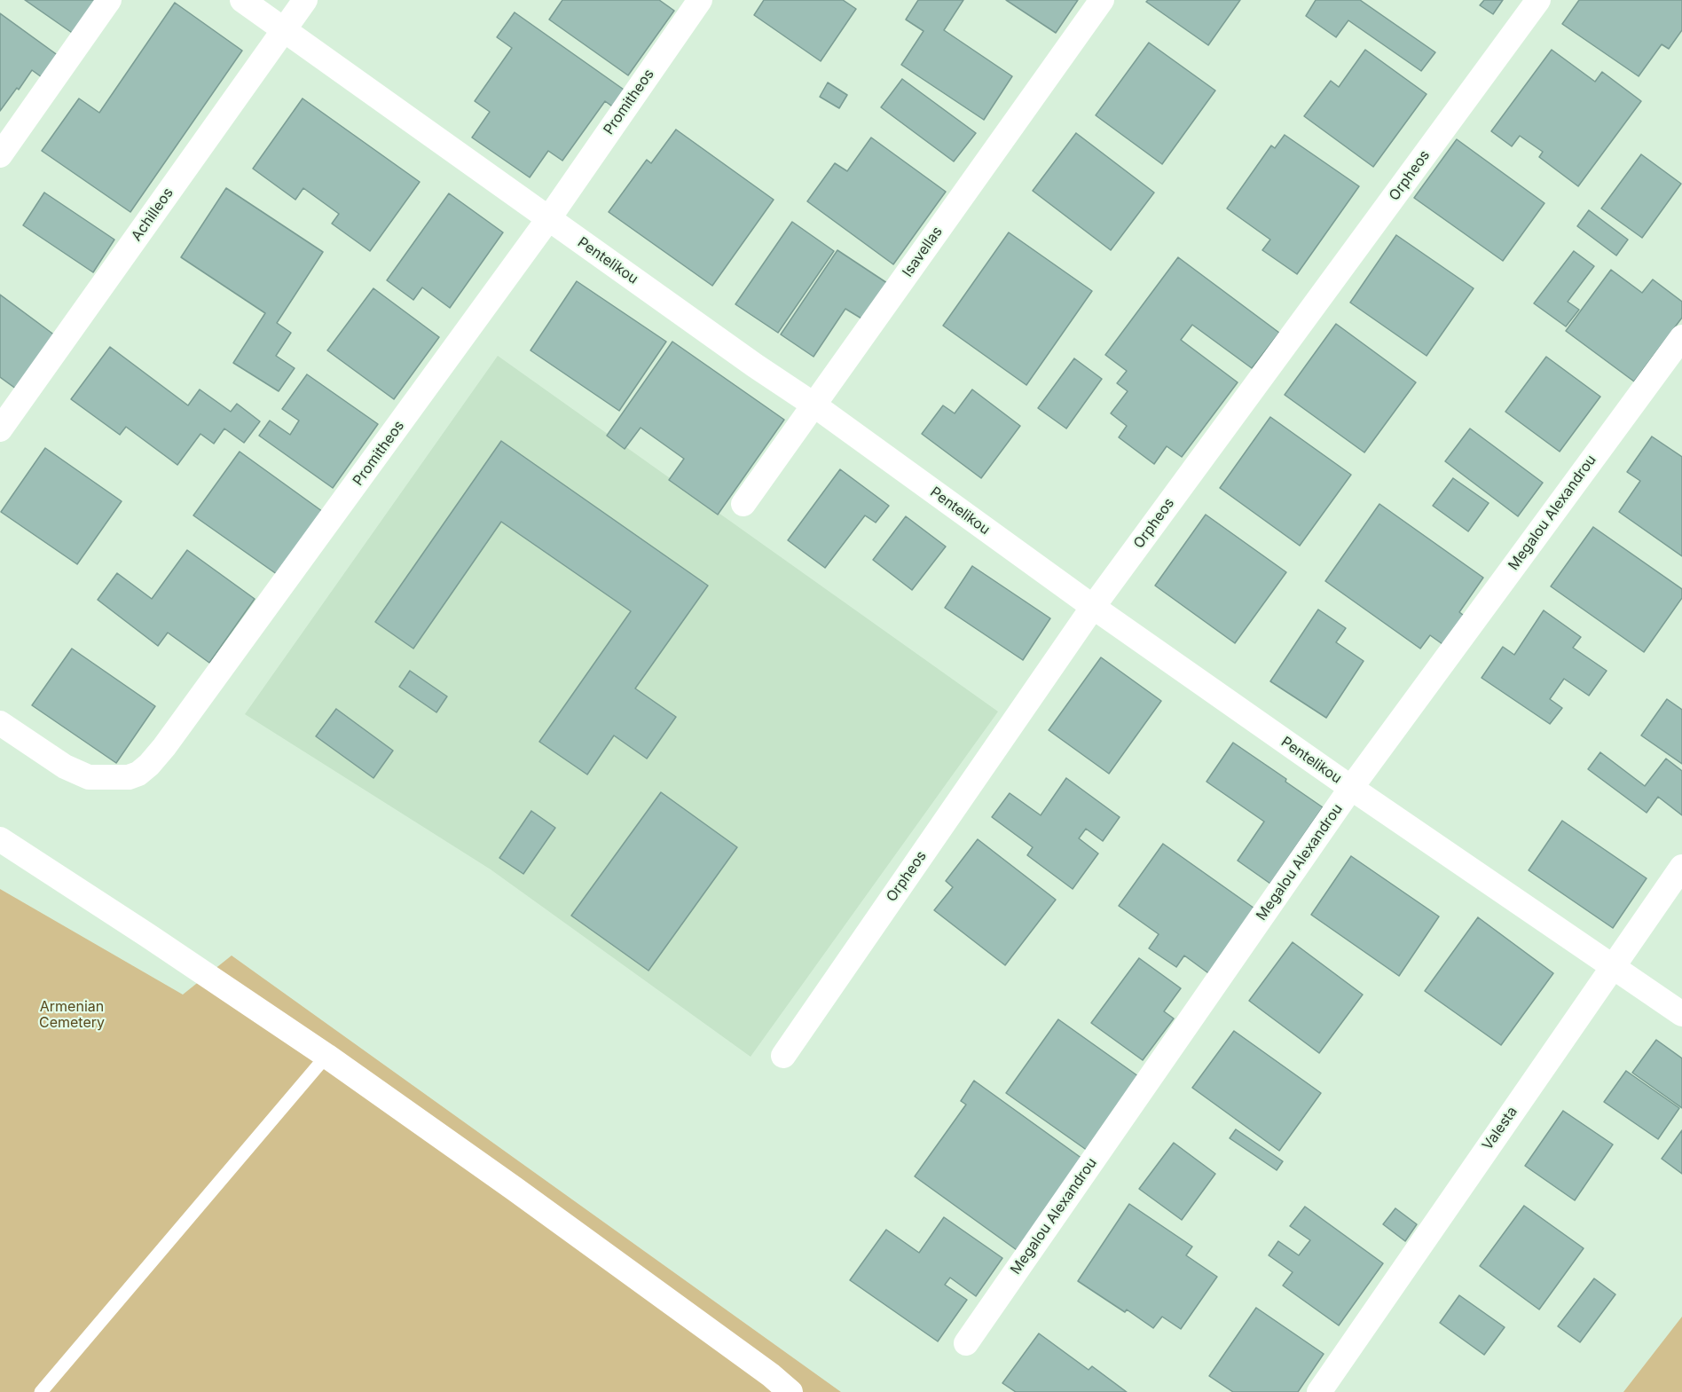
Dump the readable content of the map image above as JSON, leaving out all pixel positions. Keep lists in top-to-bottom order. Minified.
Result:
{"streets":{"street":["Promitheos","Orpheos","Achilleos","Isavellas","Pentelikou","Megalou Alexandrou","Valesta"]},"crossings":[["Promitheos","Pentelikou"],["Orpheos","Pentelikou"],["Achilleos","Pentelikou"],["Isavellas","Pentelikou"],["Pentelikou","Megalou Alexandrou"],["Pentelikou","Valesta"]],"parks":["Armenian Cemetery"]}
